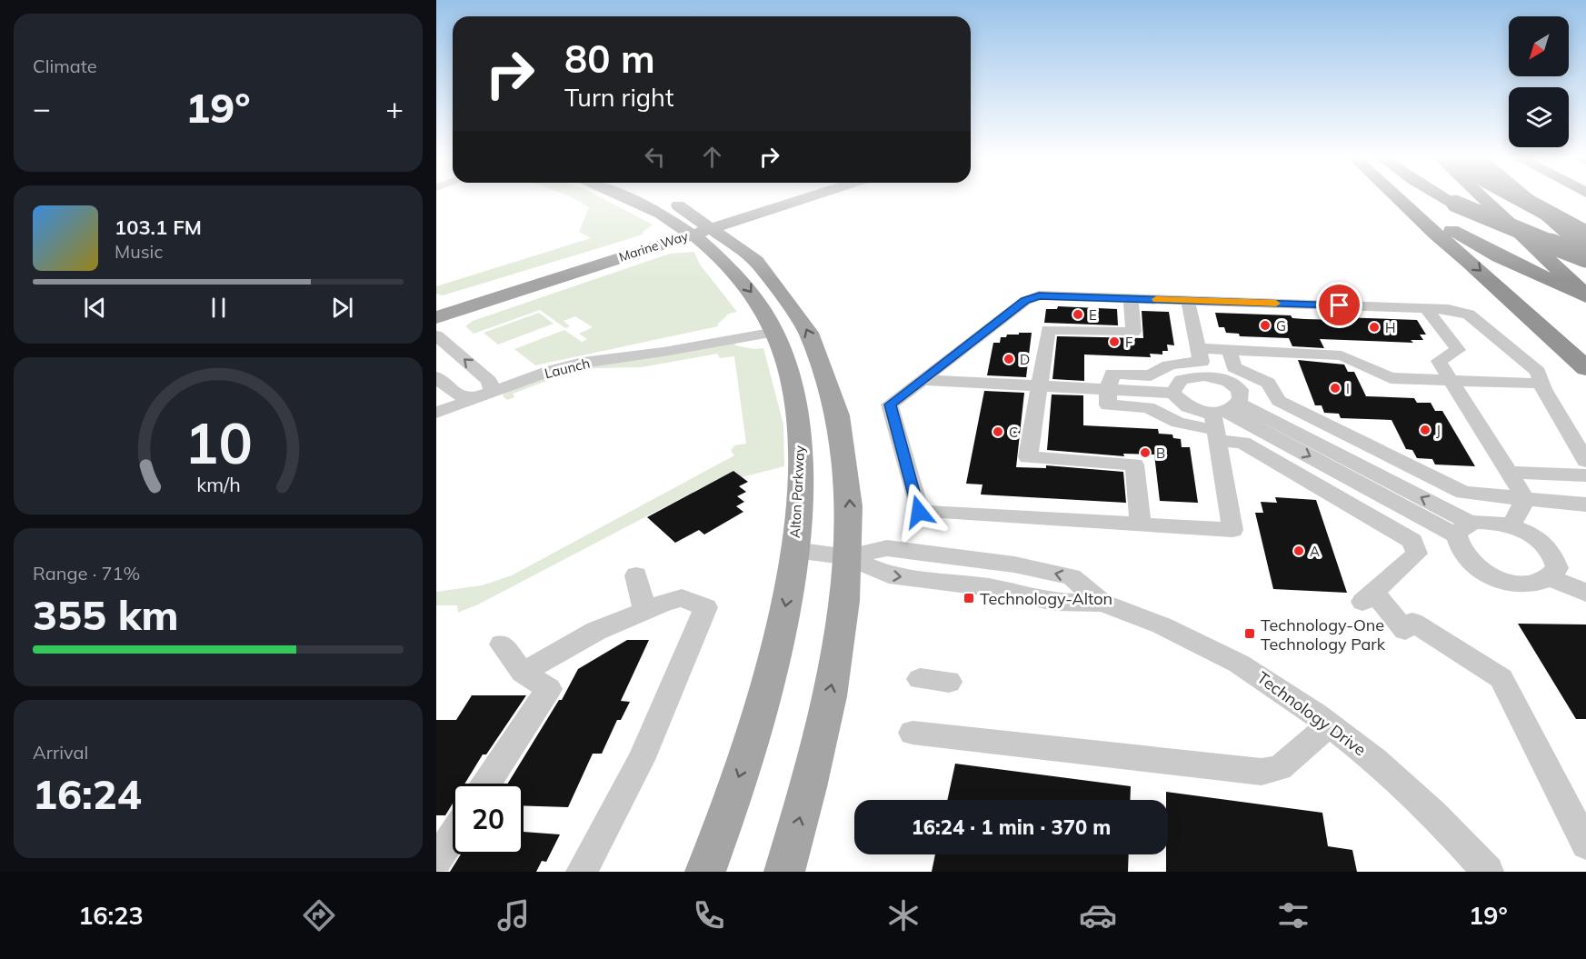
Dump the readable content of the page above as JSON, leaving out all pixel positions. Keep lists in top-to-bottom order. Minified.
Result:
{"streets":{"main road":["Marine Way","Alton Parkway"],"street":["Launch","Technology Drive"]},"crossings":[["Marine Way","Alton Parkway"],["Launch","Alton Parkway"],["Alton Parkway","Technology Drive"]],"places":{"other":["E","G","H","F","D","I","J","C","B","A"],"transit":["Technology-Alton","Technology-One Technology Park"]},"north":"bottom left","page":{"tile":["Climate",["Range · 71%","355 km"],["Arrival","16:24"]],"turn":["80 m","Turn right"],"heat":["−","19°","+"],"song":["103.1 FM","Music"],"limit":"20","trip":"16:24 · 1 min · 370 m","tabs":["16:23","19°"],"gauge":["10","km/h"]}}
